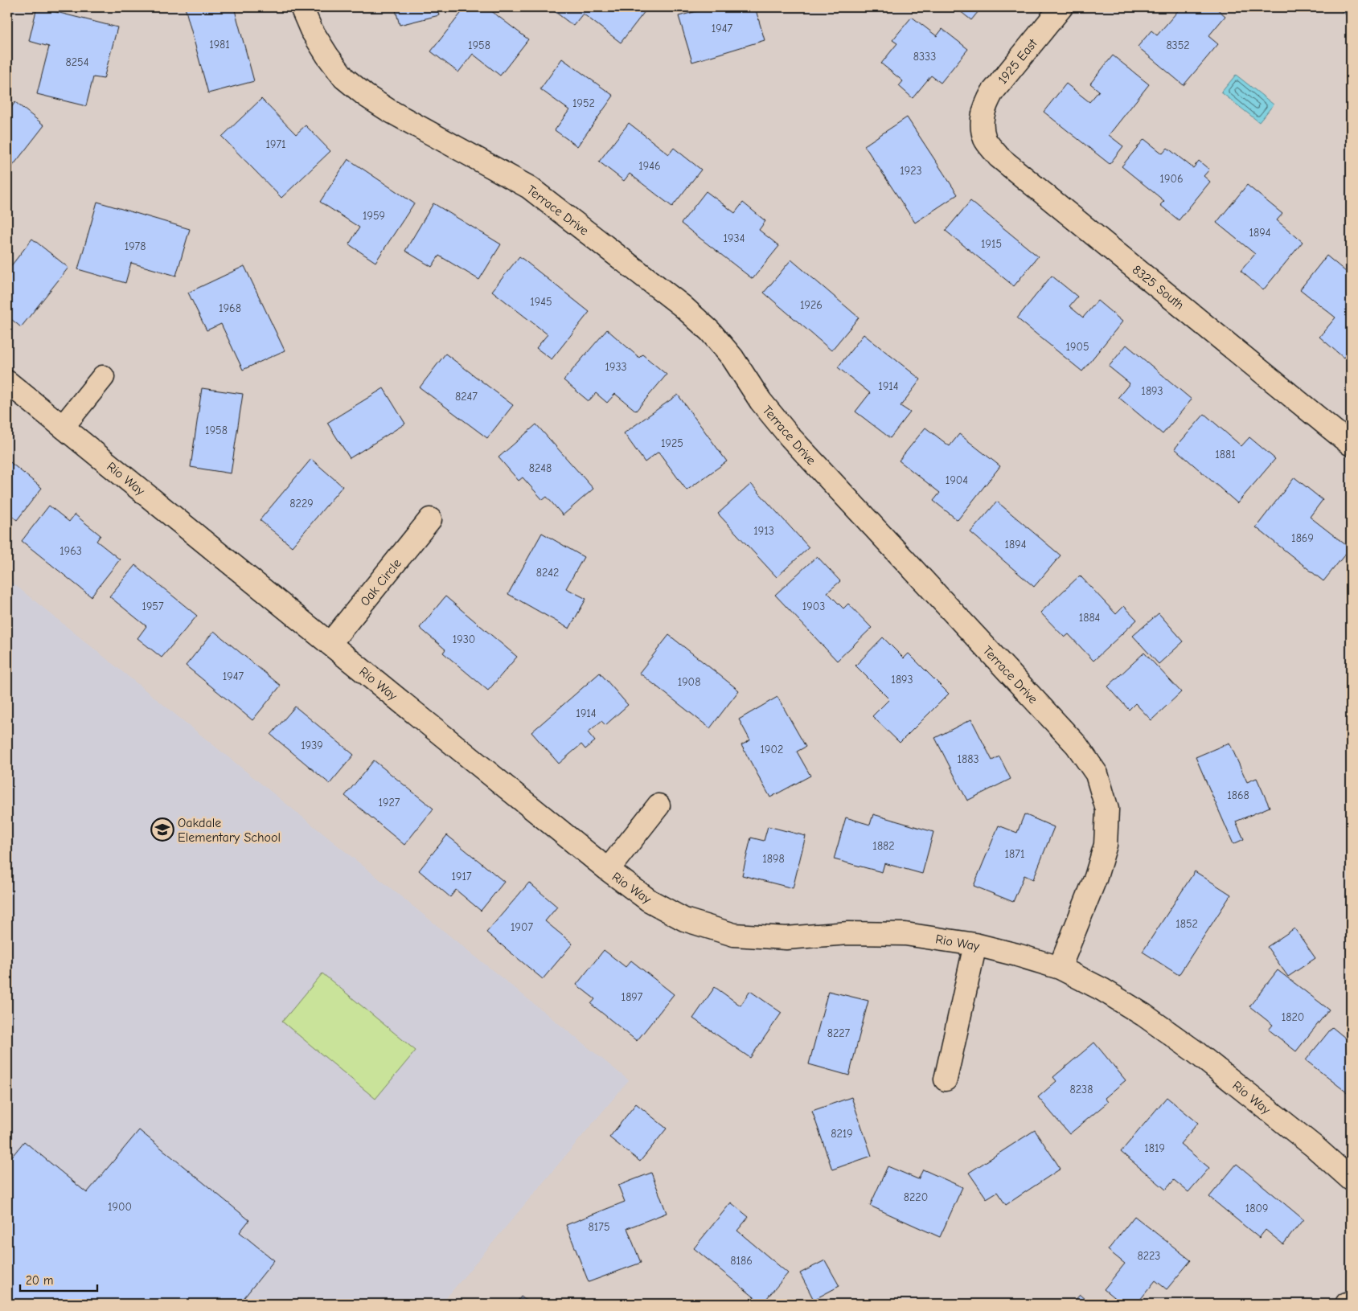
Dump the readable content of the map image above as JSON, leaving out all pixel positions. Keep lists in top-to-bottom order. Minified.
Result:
{"streets":{"street":["1925 East","Terrace Drive","8325 South","Rio Way","Oak Circle"]},"crossings":[["1925 East","8325 South"],["Terrace Drive","Rio Way"],["Rio Way","Oak Circle"]],"places":{"school or university":["Oakdale Elementary School"]},"house_numbers":["1947","1981","1958","8352","8333","8254","1952","1971","1946","1923","1906","1959","1894","1934","1915","1978","1945","1926","1968","1905","1933","1914","1893","8247","1958","1925","1881","8248","1904","8229","1913","1869","1894","1963","8242","1957","1903","1884","1930","1947","1893","1908","1914","1939","1902","1883","1868","1927","1882","1871","1898","1917","1852","1907","1897","1820","8227","8238","8219","1819","8220","1900","1809","8175","8223","8186"],"scale_bar":"20 m"}
